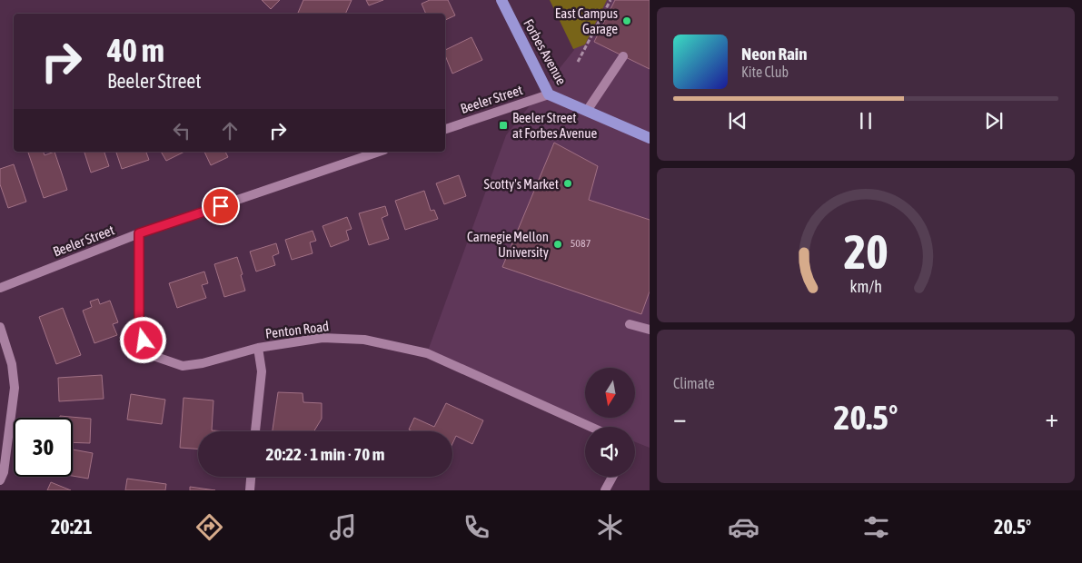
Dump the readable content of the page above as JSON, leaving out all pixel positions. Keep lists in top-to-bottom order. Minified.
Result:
{"streets":{"main road":["Forbes Avenue"],"street":["Beeler Street","Penton Road"]},"crossings":[["Forbes Avenue","Beeler Street"],["Beeler Street","Penton Road"]],"places":{"other":["East Campus Garage","Scotty's Market","Carnegie Mellon University"],"transit":["Beeler Street at Forbes Avenue"]},"house_numbers":["5087"],"north":"bottom","page":{"turn":["40 m","Beeler Street"],"song":["Neon Rain","Kite Club"],"tile":"Climate","heat":["−","20.5°","+"],"limit":"30","trip":"20:22 · 1 min · 70 m","tabs":["20:21","20.5°"],"gauge":["20","km/h"]}}
